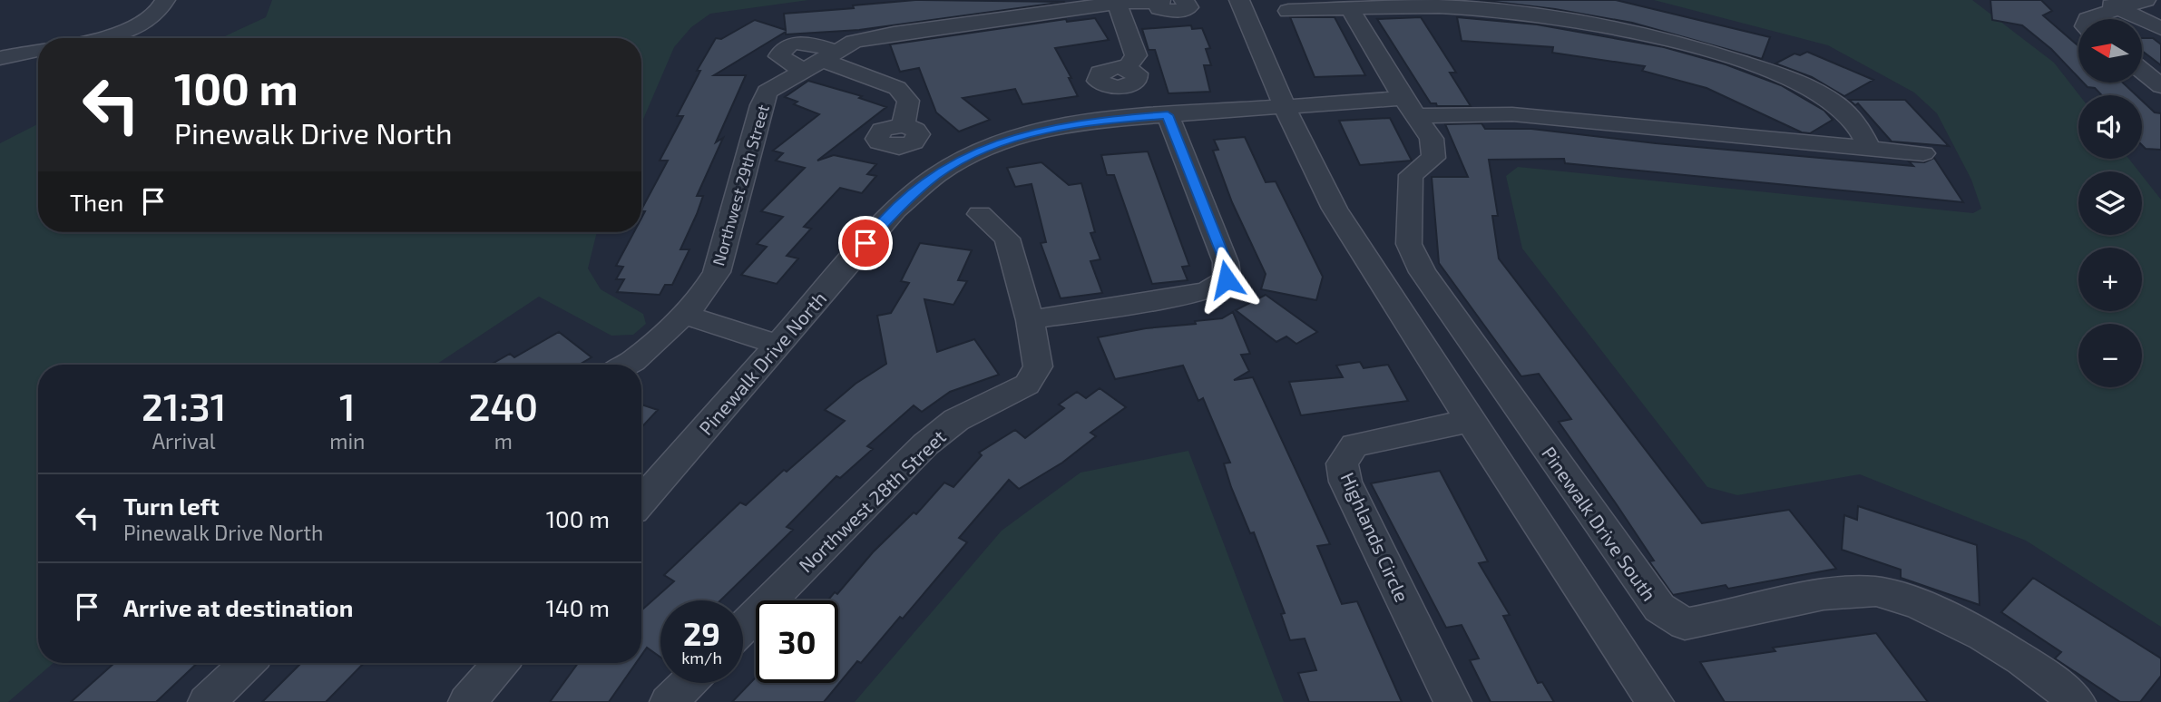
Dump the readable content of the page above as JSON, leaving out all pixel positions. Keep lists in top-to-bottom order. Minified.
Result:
{"streets":{"street":["Northwest 29th Street","Pinewalk Drive North","Northwest 28th Street","Pinewalk Drive South","Highlands Circle"]},"north":"left","page":{"map_buttons":["+","−"],"turn":["100 m","Pinewalk Drive North"],"then":"Then","eta":["21:31","Arrival","1","min","240","m"],"list":[{"name":"Turn left","note":"Pinewalk Drive North","value":"100 m"},{"name":"Arrive at destination","value":"140 m"}],"speed":"29 km/h","limit":"30"}}
